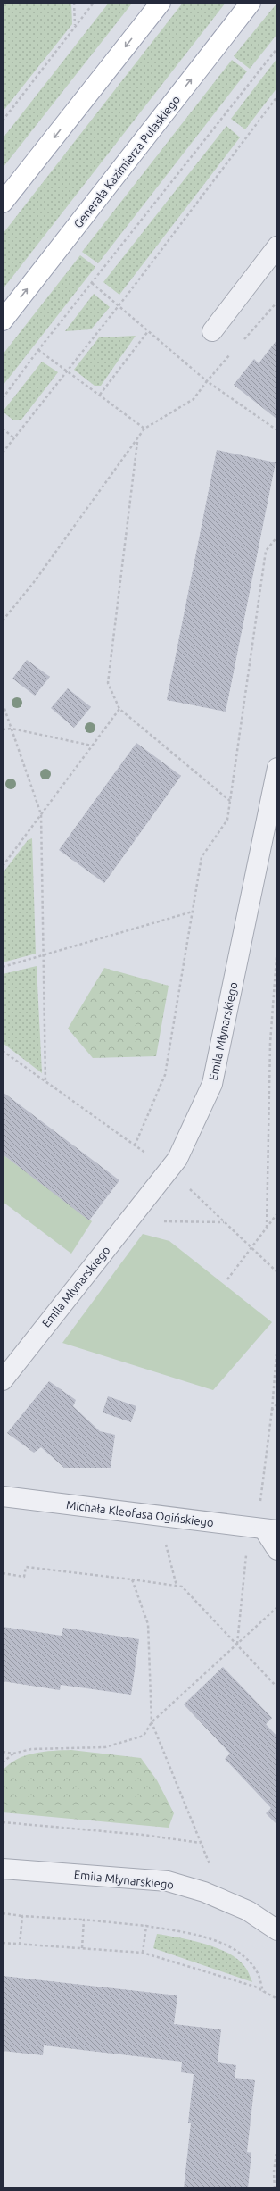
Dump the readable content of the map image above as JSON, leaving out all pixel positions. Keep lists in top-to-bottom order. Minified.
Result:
{"streets":{"main road":["Generała Kazimierza Pułaskiego"],"street":["Emila Młynarskiego","Michała Kleofasa Ogińskiego"]}}
